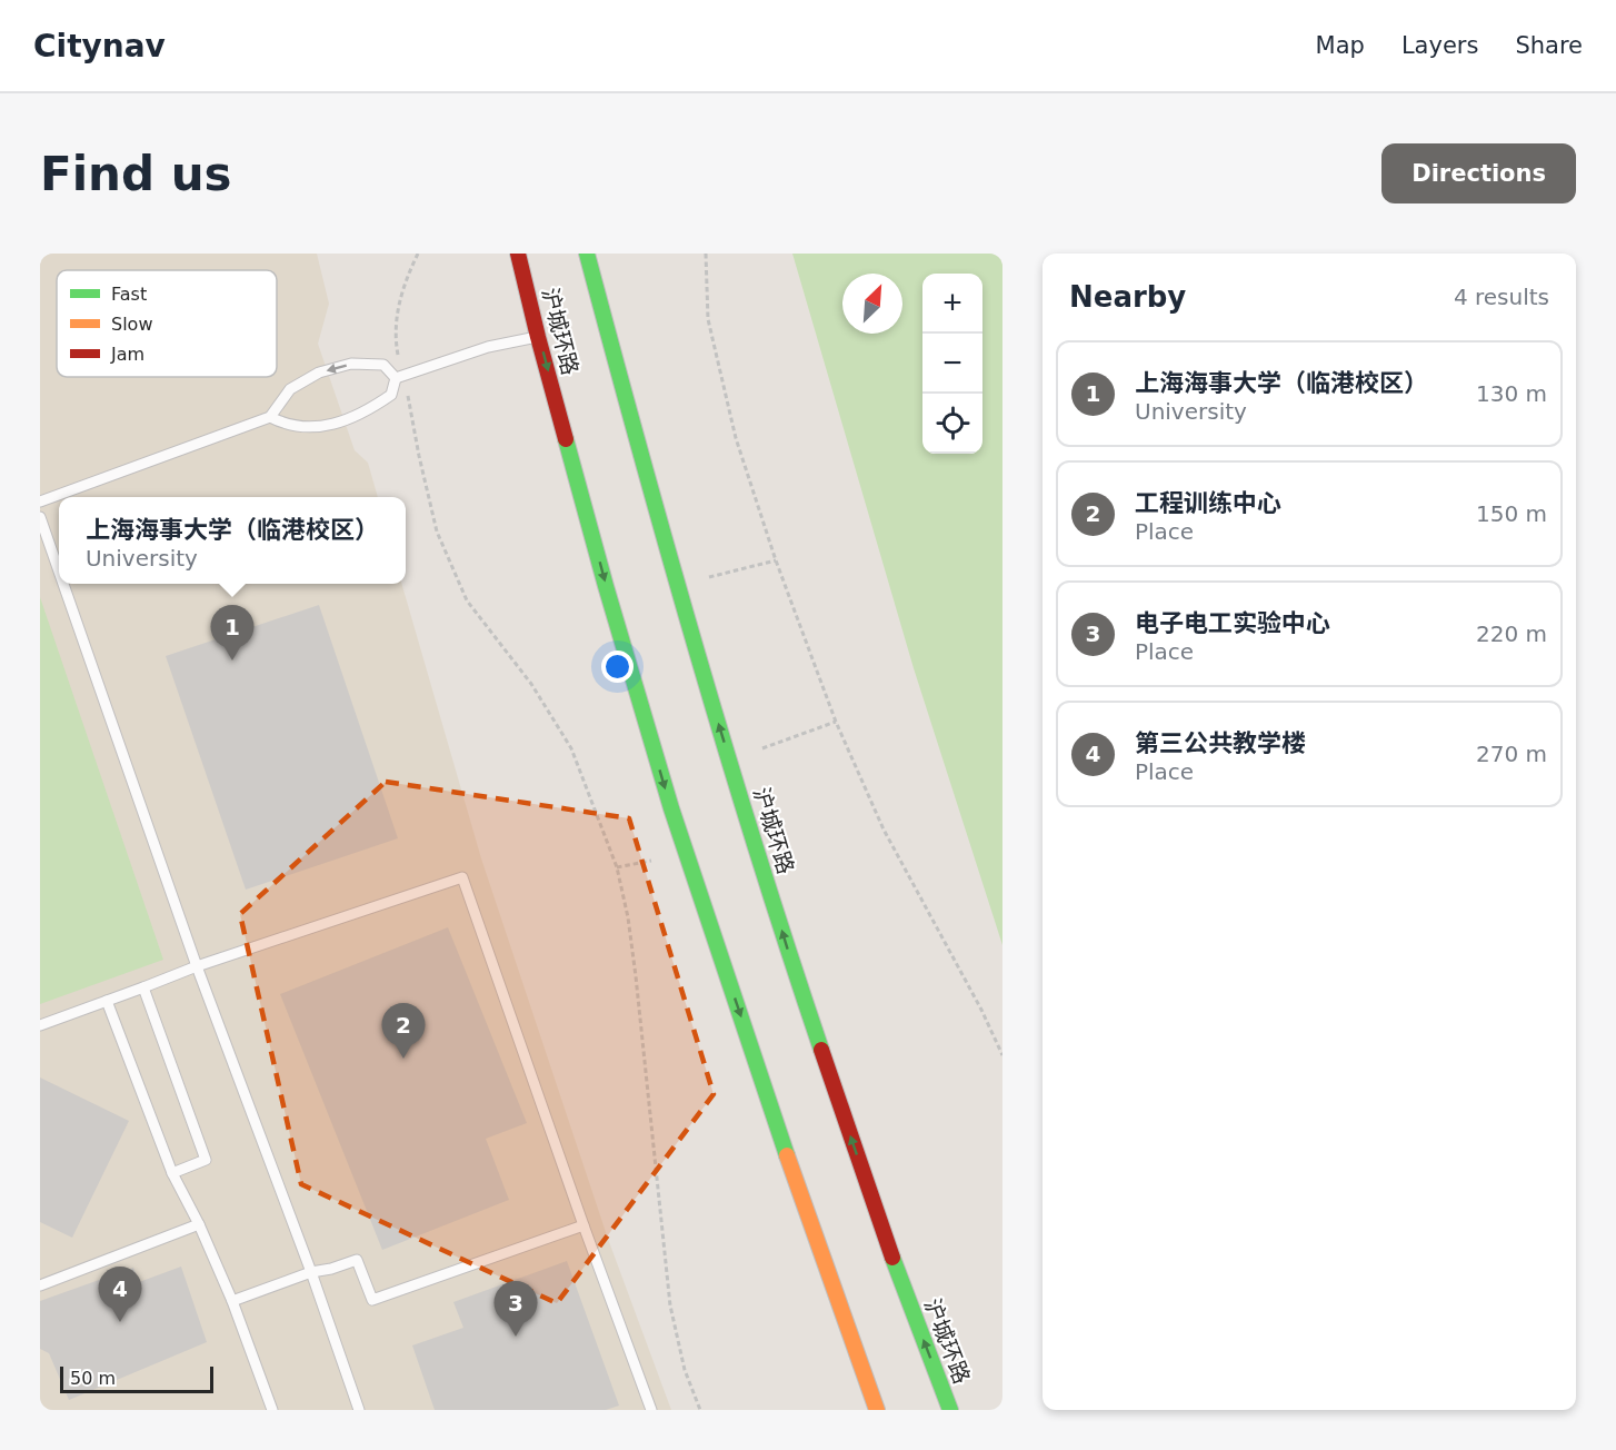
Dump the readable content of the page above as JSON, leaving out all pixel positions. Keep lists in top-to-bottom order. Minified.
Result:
{"streets":{"main road":["沪城环路"]},"legend":["Fast","Slow","Jam"],"scale_bar":"50 m","north":"top right","page":{"header":"Citynav","nav":["Map","Layers","Share"],"buttons":"Directions","title":"Find us","heading":["Nearby","4 results"],"map_buttons":["+","−"],"list":[{"mark":"1","name":"上海海事大学（临港校区）","note":"University","value":"130 m"},{"mark":"2","name":"工程训练中心","note":"Place","value":"150 m"},{"mark":"3","name":"电子电工实验中心","note":"Place","value":"220 m"},{"mark":"4","name":"第三公共教学楼","note":"Place","value":"270 m"}],"popup":["上海海事大学（临港校区）","University"],"pins":["1","2","4","3"],"scale":"50 m"}}
